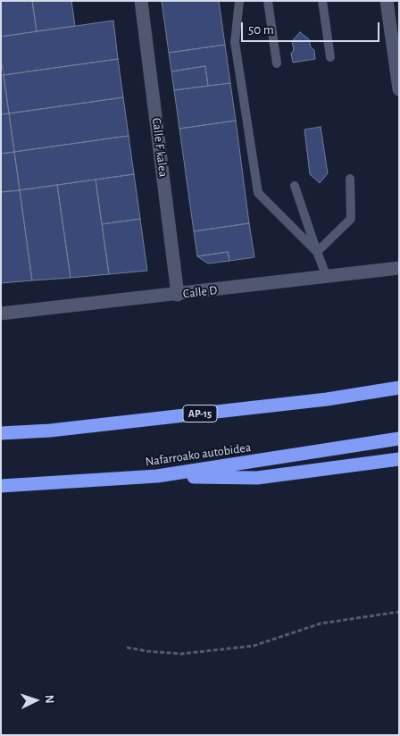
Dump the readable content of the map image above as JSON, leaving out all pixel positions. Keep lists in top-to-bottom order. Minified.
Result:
{"streets":{"highway":["AP-15","Nafarroako autobidea"],"street":["Calle F kalea","Calle D"]},"crossings":[["Calle F kalea","Calle D"]],"scale_bar":"50 m","north":"right"}
